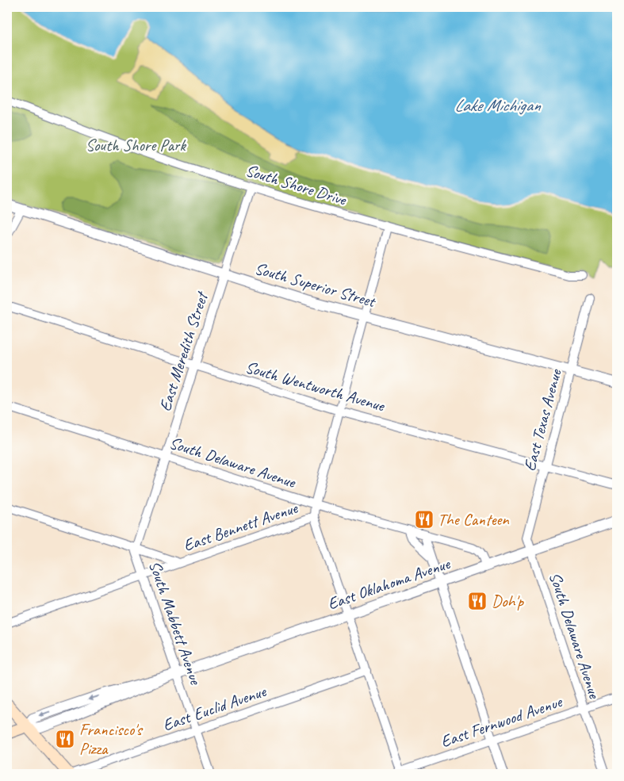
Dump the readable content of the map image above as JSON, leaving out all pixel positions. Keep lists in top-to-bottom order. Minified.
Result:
{"streets":{"main road":["East Oklahoma Avenue"],"street":["South Shore Drive","South Superior Street","East Meredith Street","South Wentworth Avenue","East Texas Avenue","South Delaware Avenue","East Bennett Avenue","South Mabbett Avenue","East Euclid Avenue","East Fernwood Avenue"]},"crossings":[["South Shore Drive","East Meredith Street"],["South Shore Drive","East Bennett Avenue"],["South Superior Street","East Meredith Street"],["South Superior Street","East Texas Avenue"],["South Superior Street","East Bennett Avenue"],["East Meredith Street","South Wentworth Avenue"],["East Meredith Street","South Delaware Avenue"],["East Meredith Street","South Mabbett Avenue"],["South Wentworth Avenue","East Texas Avenue"],["South Wentworth Avenue","East Bennett Avenue"],["East Texas Avenue","South Delaware Avenue"],["East Texas Avenue","East Oklahoma Avenue"],["South Delaware Avenue","East Bennett Avenue"],["South Delaware Avenue","East Oklahoma Avenue"],["South Delaware Avenue","East Fernwood Avenue"],["East Bennett Avenue","South Mabbett Avenue"],["East Oklahoma Avenue","South Mabbett Avenue"],["South Mabbett Avenue","East Euclid Avenue"]],"water":["Lake Michigan"],"parks":["South Shore Park"],"places":{"restaurant":["The Canteen","Doh'p","Francisco's Pizza"]}}
